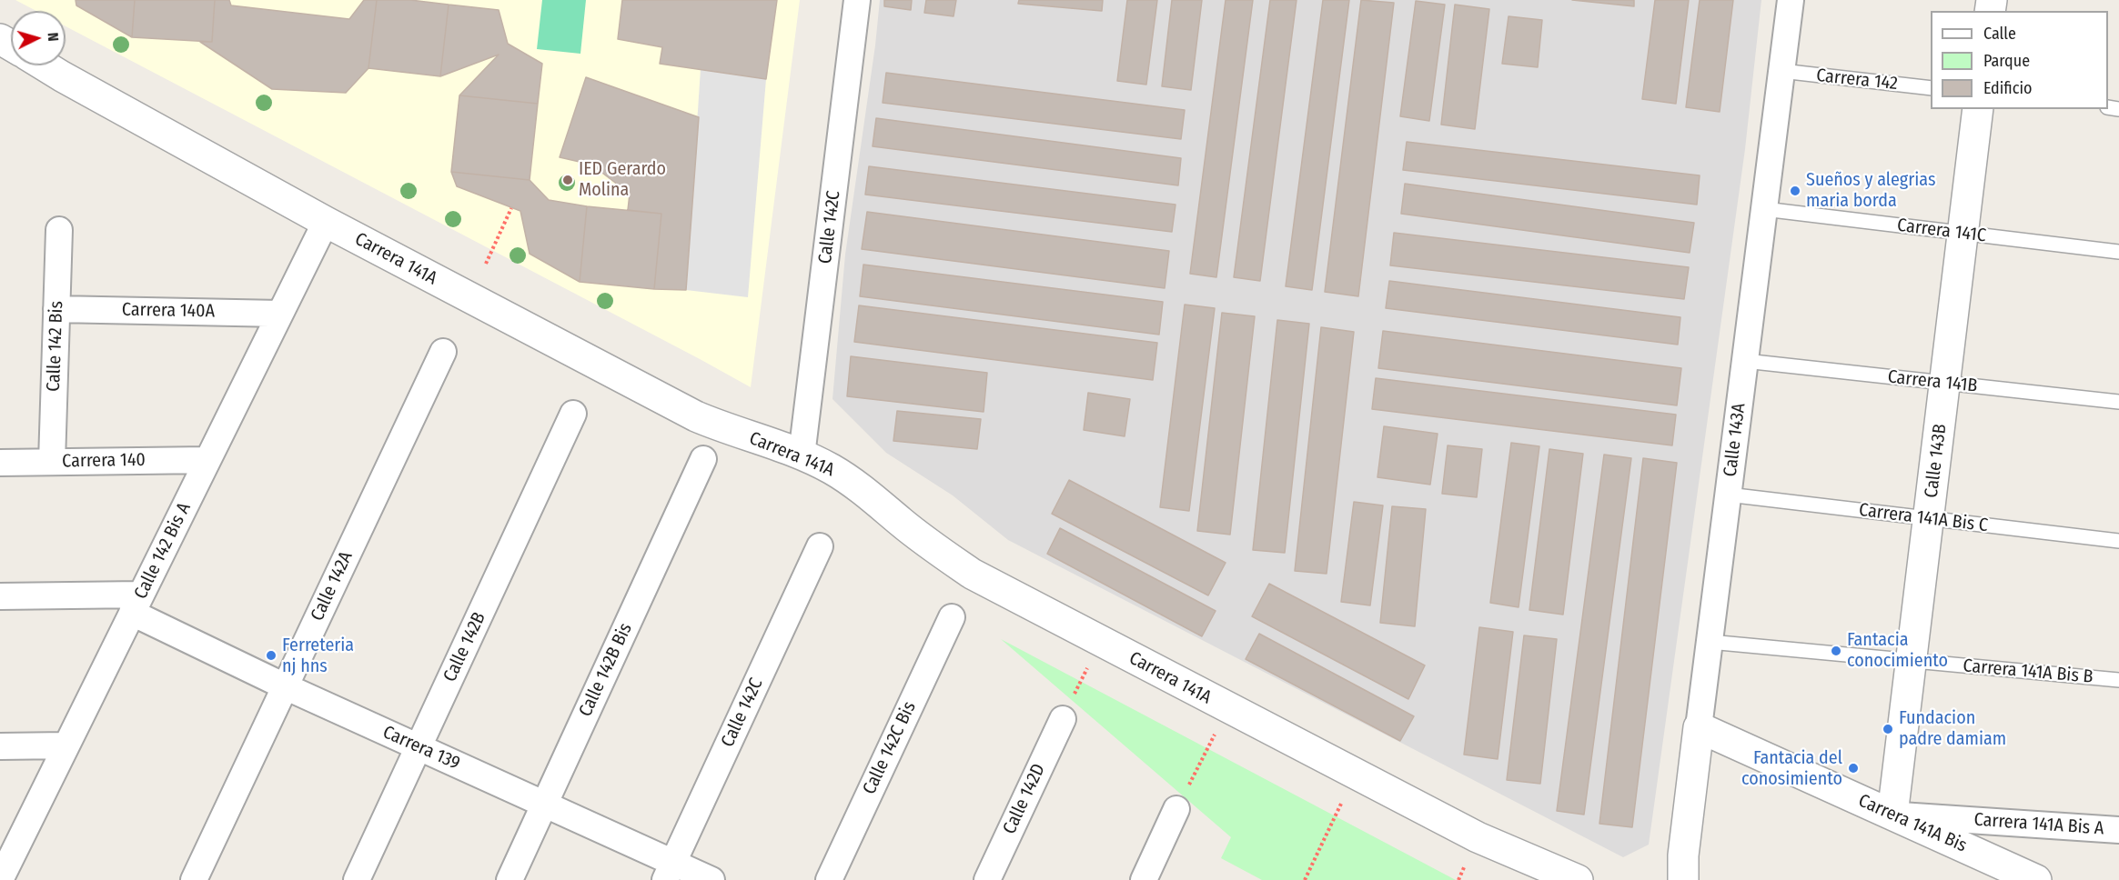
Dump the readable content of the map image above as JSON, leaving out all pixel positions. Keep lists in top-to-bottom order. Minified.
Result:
{"streets":{"street":["Calle 142C","Carrera 141A","Carrera 140A","Calle 142 Bis","Calle 143A","Carrera 140","Calle 143B","Calle 142 Bis A","Calle 142A","Calle 142B","Calle 142B Bis","Carrera 139","Calle 142C Bis","Calle 142D","Carrera 141A Bis","Carrera 141A Bis A"],"lane":["Carrera 142","Carrera 141C","Carrera 141B","Carrera 141A Bis C","Carrera 141A Bis B"]},"crossings":[["Carrera 142","Calle 143A"],["Calle 142C","Carrera 141A"],["Calle 142C","Carrera 139"],["Carrera 141C","Calle 143A"],["Carrera 141C","Calle 143B"],["Carrera 141A","Calle 142 Bis A"],["Carrera 140A","Calle 142 Bis"],["Carrera 140A","Calle 142 Bis A"],["Calle 142 Bis","Carrera 140"],["Carrera 141B","Calle 143A"],["Carrera 141B","Calle 143B"],["Calle 143A","Carrera 141A Bis C"],["Calle 143A","Carrera 141A Bis B"],["Calle 143A","Carrera 141A Bis"],["Carrera 140","Calle 142 Bis A"],["Calle 143B","Carrera 141A Bis C"],["Calle 143B","Carrera 141A Bis B"],["Calle 143B","Carrera 141A Bis"],["Calle 143B","Carrera 141A Bis A"],["Calle 142 Bis A","Carrera 139"],["Calle 142A","Carrera 139"],["Calle 142B","Carrera 139"],["Calle 142B Bis","Carrera 139"],["Carrera 141A Bis","Carrera 141A Bis A"]],"places":["IED Gerardo Molina","Sueños y alegrias maria borda","Fantacia conocimiento","Ferreteria nj hns","Fundacion padre damiam","Fantacia del conosimiento"],"legend":["Calle","Parque","Edificio"],"north":"right"}
